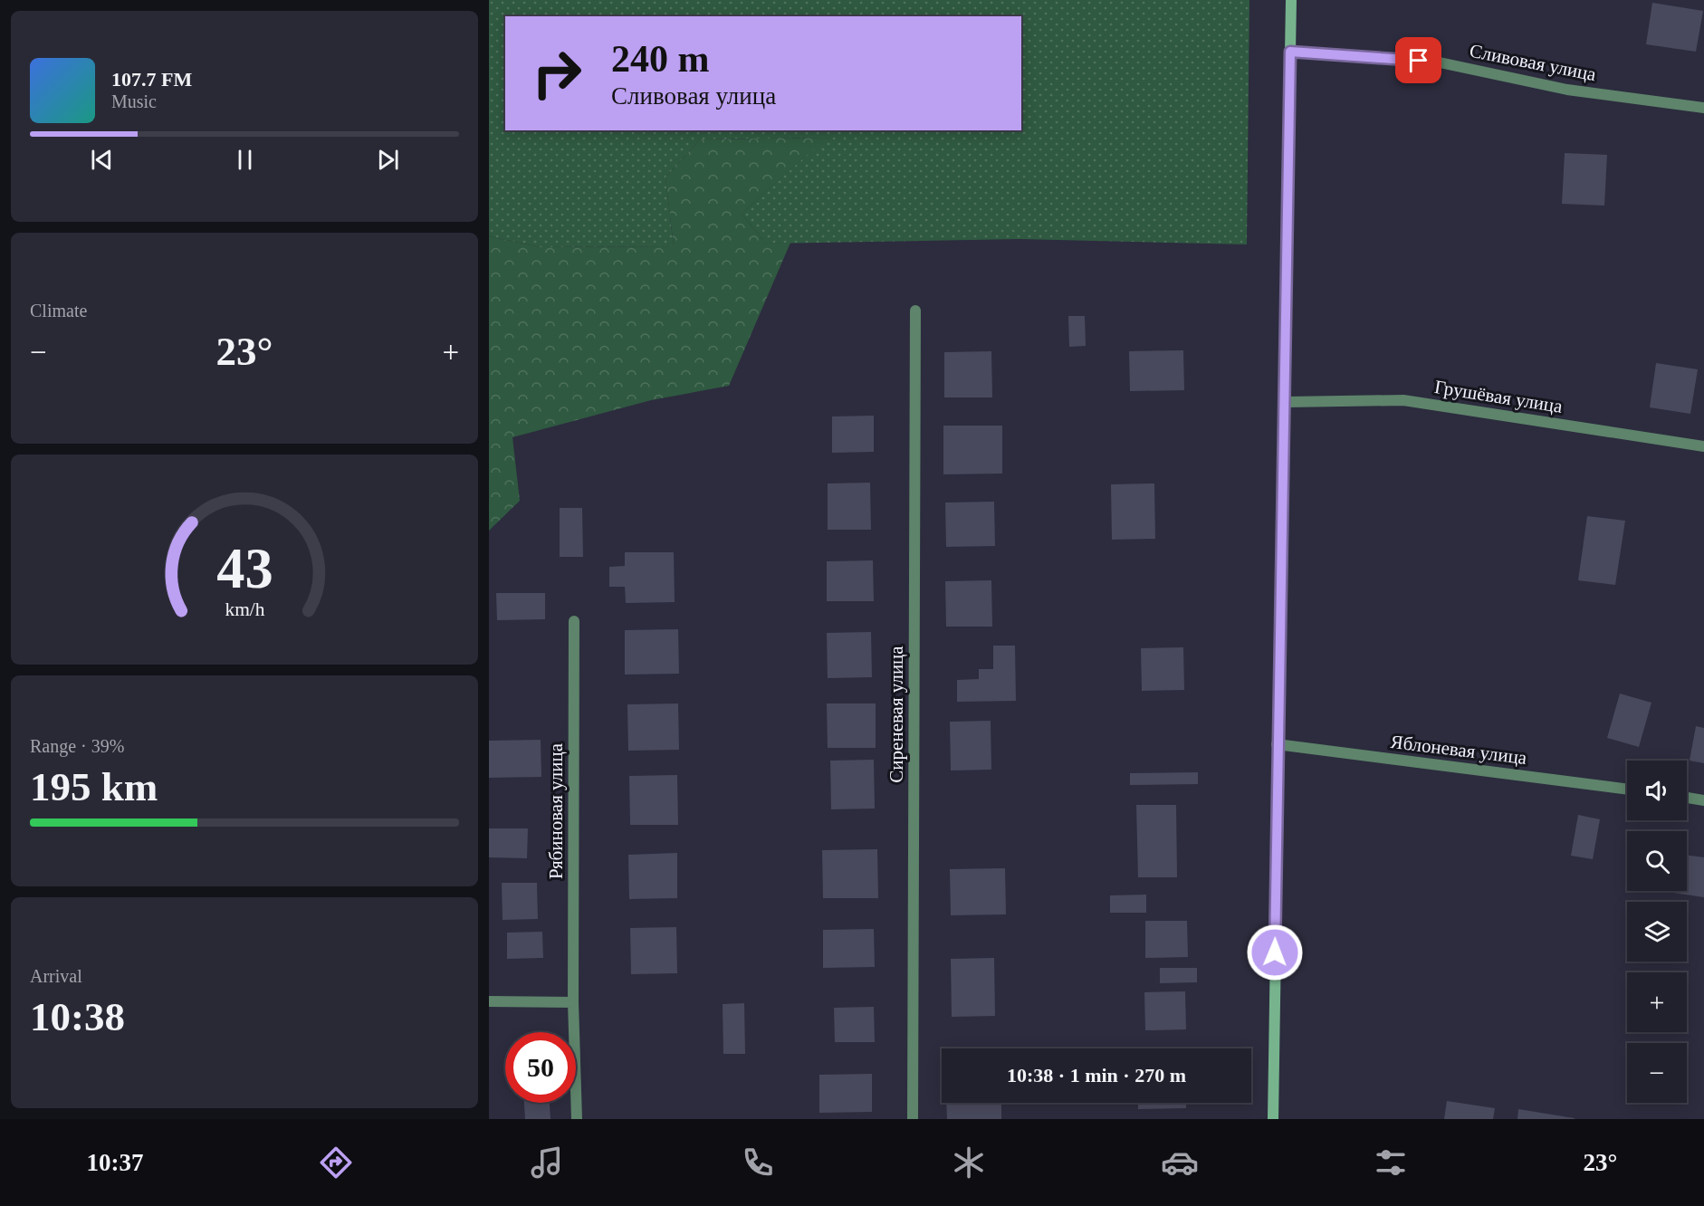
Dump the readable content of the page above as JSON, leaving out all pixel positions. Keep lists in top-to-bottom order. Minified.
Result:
{"streets":{"street":["Сливовая улица","Грушёвая улица","Сиреневая улица","Яблоневая улица","Рябиновая улица"]},"page":{"turn":["240 m","Сливовая улица"],"song":["107.7 FM","Music"],"tile":["Climate",["Range · 39%","195 km"],["Arrival","10:38"]],"heat":["−","23°","+"],"map_buttons":["+","−"],"limit":"50","trip":"10:38 · 1 min · 270 m","tabs":["10:37","23°"],"gauge":["43","km/h"]}}
